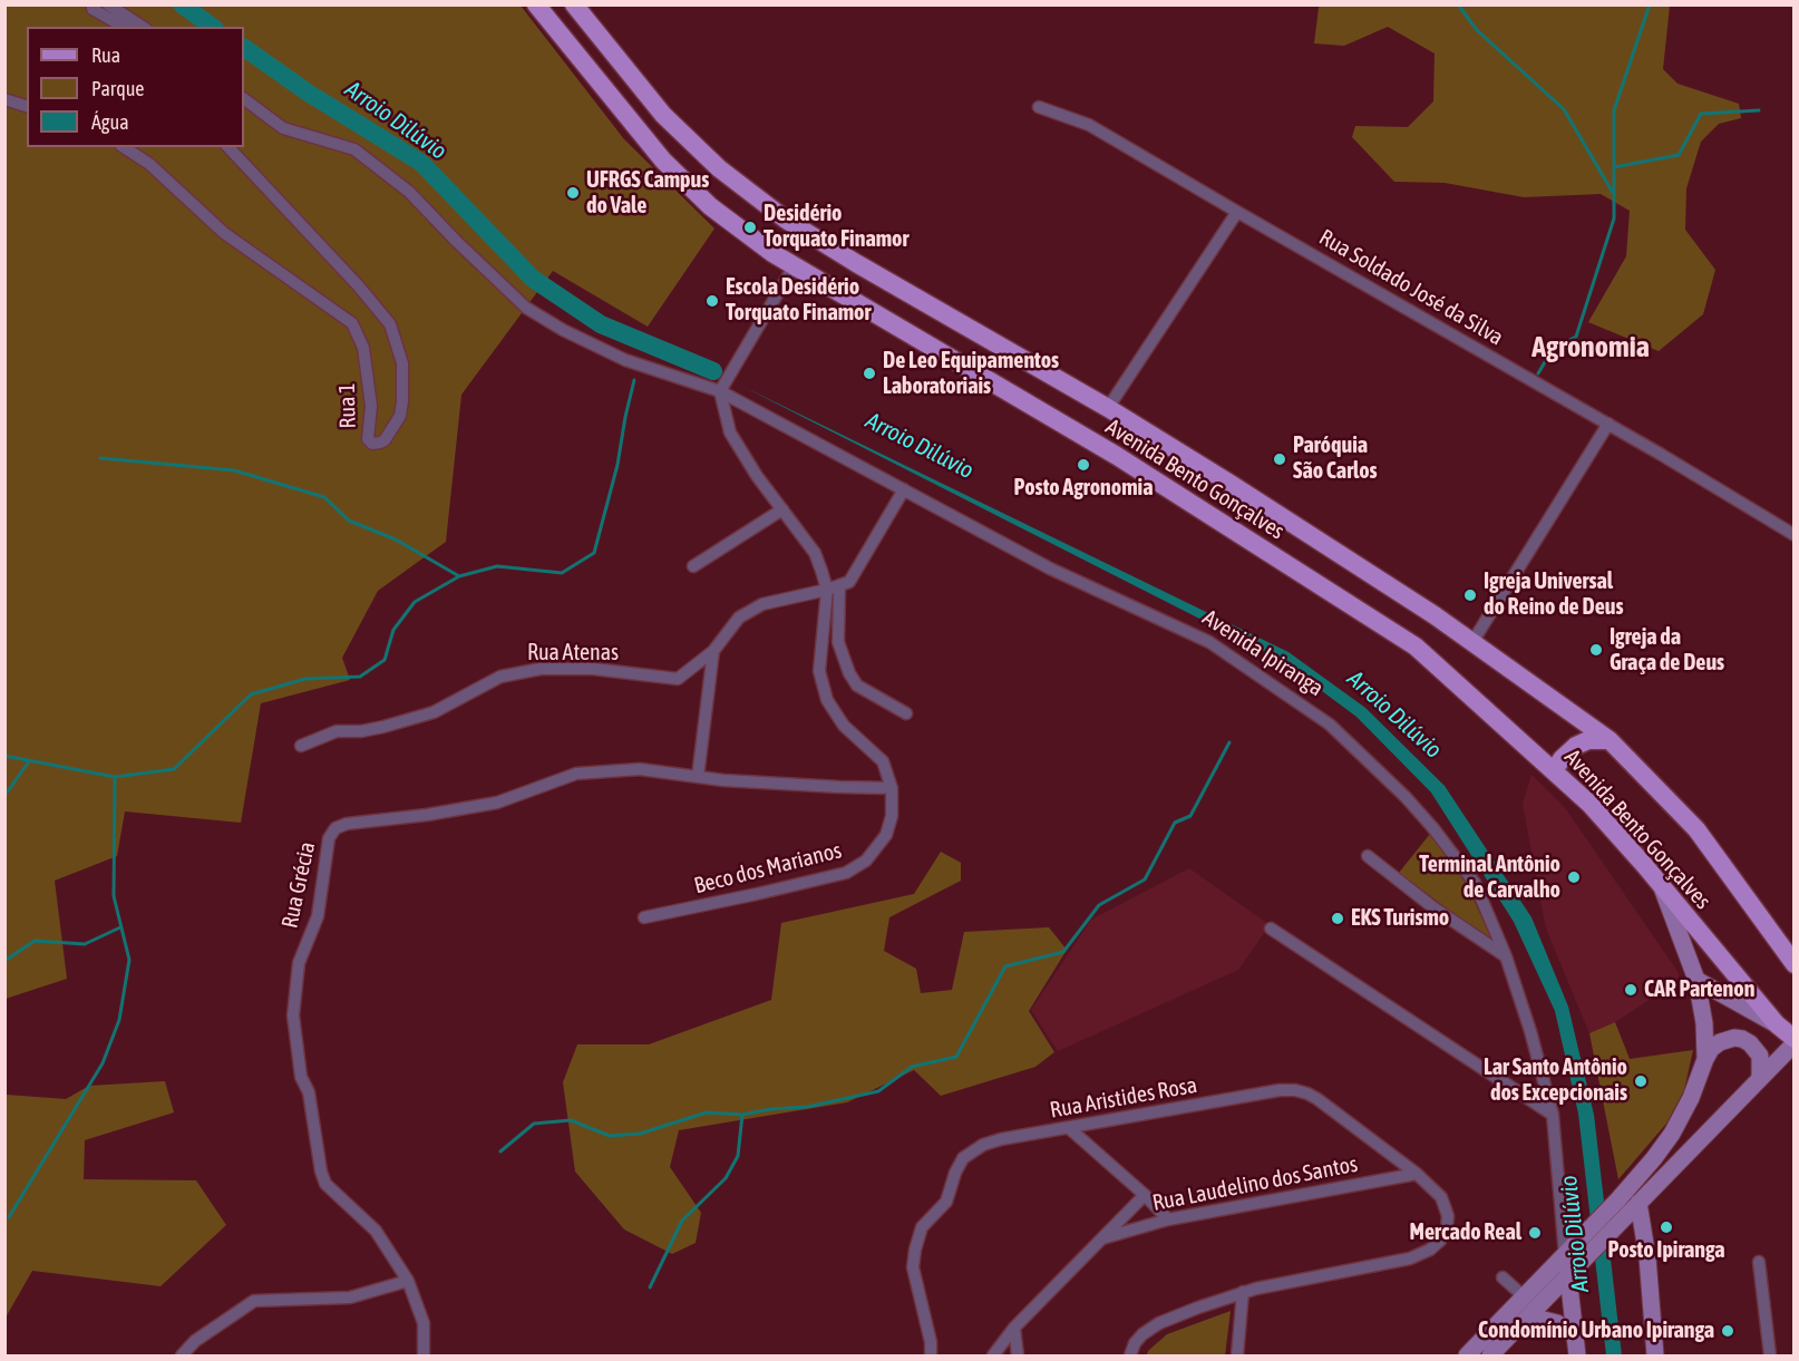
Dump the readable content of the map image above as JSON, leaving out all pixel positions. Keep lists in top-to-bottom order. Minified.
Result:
{"streets":{"main road":["Avenida Bento Gonçalves","Avenida Ipiranga"],"street":["Rua Soldado José da Silva","Rua 1","Rua Atenas","Beco dos Marianos","Rua Grécia","Rua Aristides Rosa","Rua Laudelino dos Santos"]},"crossings":[["Rua Atenas","Beco dos Marianos"],["Avenida Ipiranga","Beco dos Marianos"],["Beco dos Marianos","Rua Grécia"],["Rua Aristides Rosa","Rua Laudelino dos Santos"]],"districts":["Agronomia"],"water":["Arroio Dilúvio"],"places":["UFRGS Campus do Vale","Desidério Torquato Finamor","Escola Desidério Torquato Finamor","De Leo Equipamentos Laboratoriais","Paróquia São Carlos","Posto Agronomia","Igreja Universal do Reino de Deus","Igreja da Graça de Deus","Terminal Antônio de Carvalho","EKS Turismo","CAR Partenon","Lar Santo Antônio dos Excepcionais","Posto Ipiranga","Mercado Real","Condomínio Urbano Ipiranga"],"legend":["Rua","Parque","Água"]}
